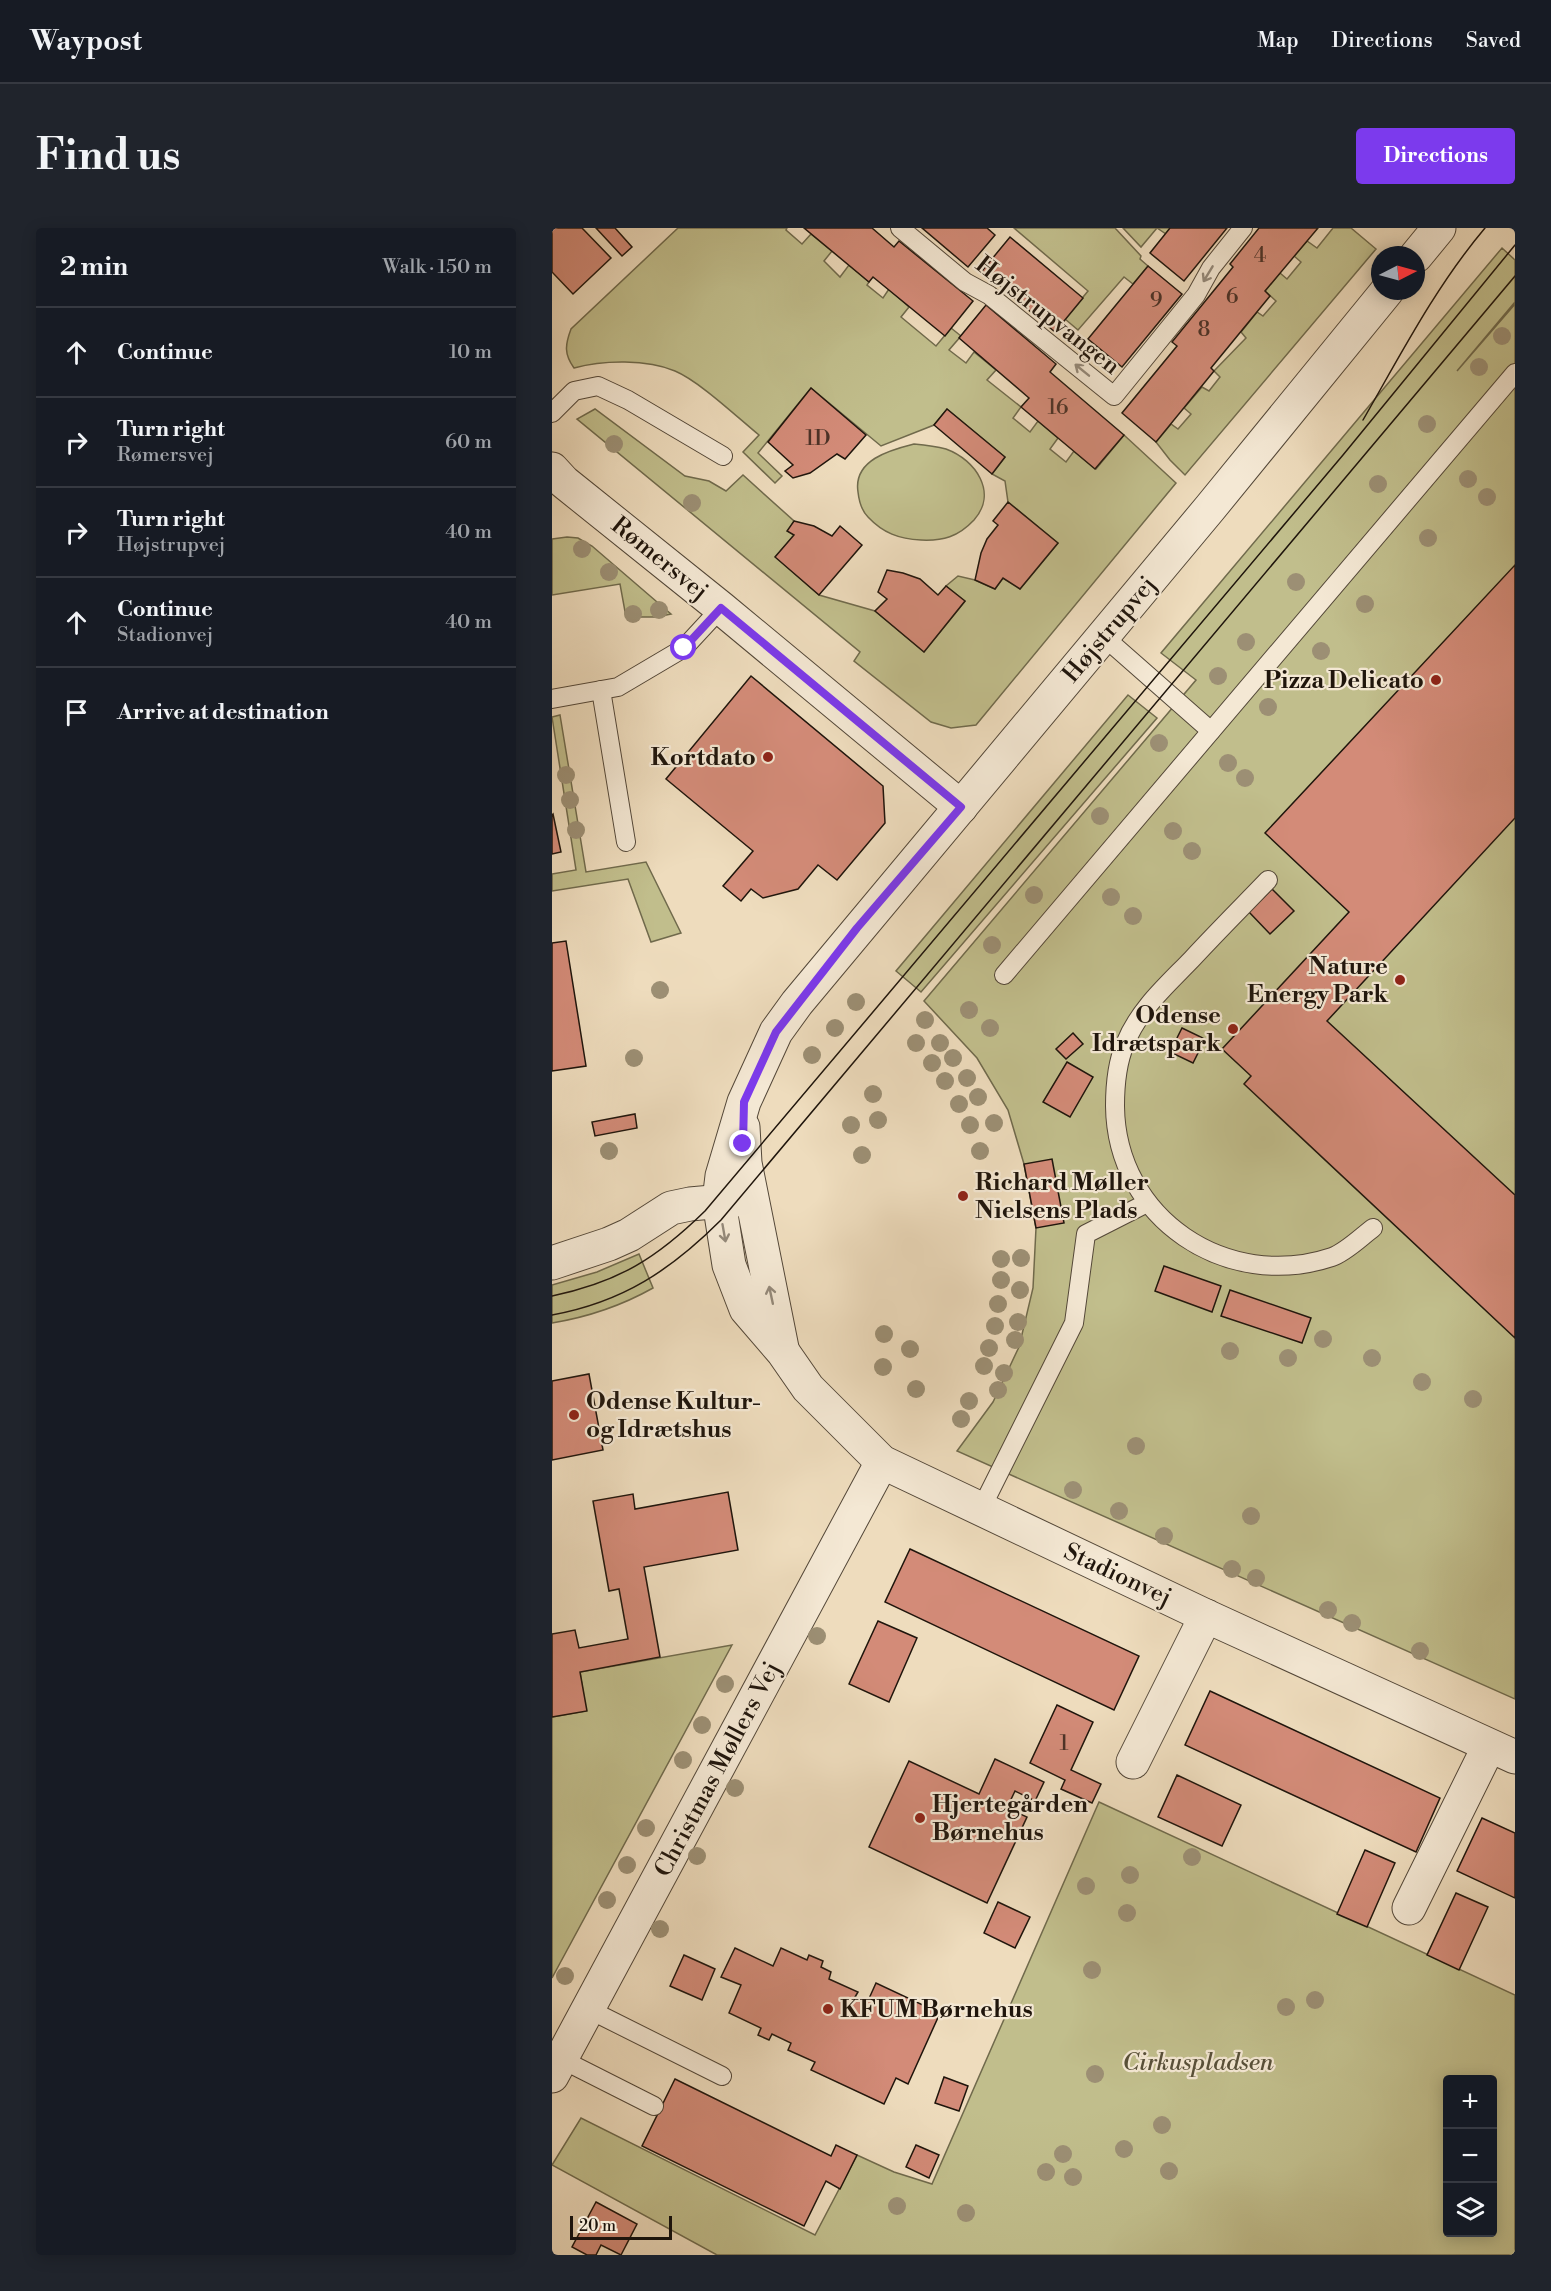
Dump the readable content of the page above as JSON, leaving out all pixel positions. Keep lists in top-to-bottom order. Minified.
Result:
{"streets":{"street":["Rømersvej","Højstrupvej","Stadionvej","Christmas Møllers Vej"],"lane":["Højstrupvangen"]},"crossings":[["Rømersvej","Højstrupvej"],["Højstrupvej","Stadionvej"],["Stadionvej","Christmas Møllers Vej"]],"parks":["Cirkuspladsen"],"places":["Pizza Delicato","Kortdato","Nature Energy Park","Odense Idrætspark","Richard Møller Nielsens Plads","Odense Kultur- og Idrætshus","Hjertegården Børnehus","KFUM Børnehus"],"house_numbers":["4","6","9","8","16","1D","1"],"scale_bar":"20 m","north":"right","page":{"header":"Waypost","nav":["Map","Directions","Saved"],"buttons":"Directions","title":"Find us","heading":["2 min","Walk · 150 m"],"list":[["Continue","10 m"],["Turn right","Rømersvej","60 m"],["Turn right","Højstrupvej","40 m"],["Continue","Stadionvej","40 m"],"Arrive at destination"],"map_buttons":["+","−"],"scale":"20 m"}}
